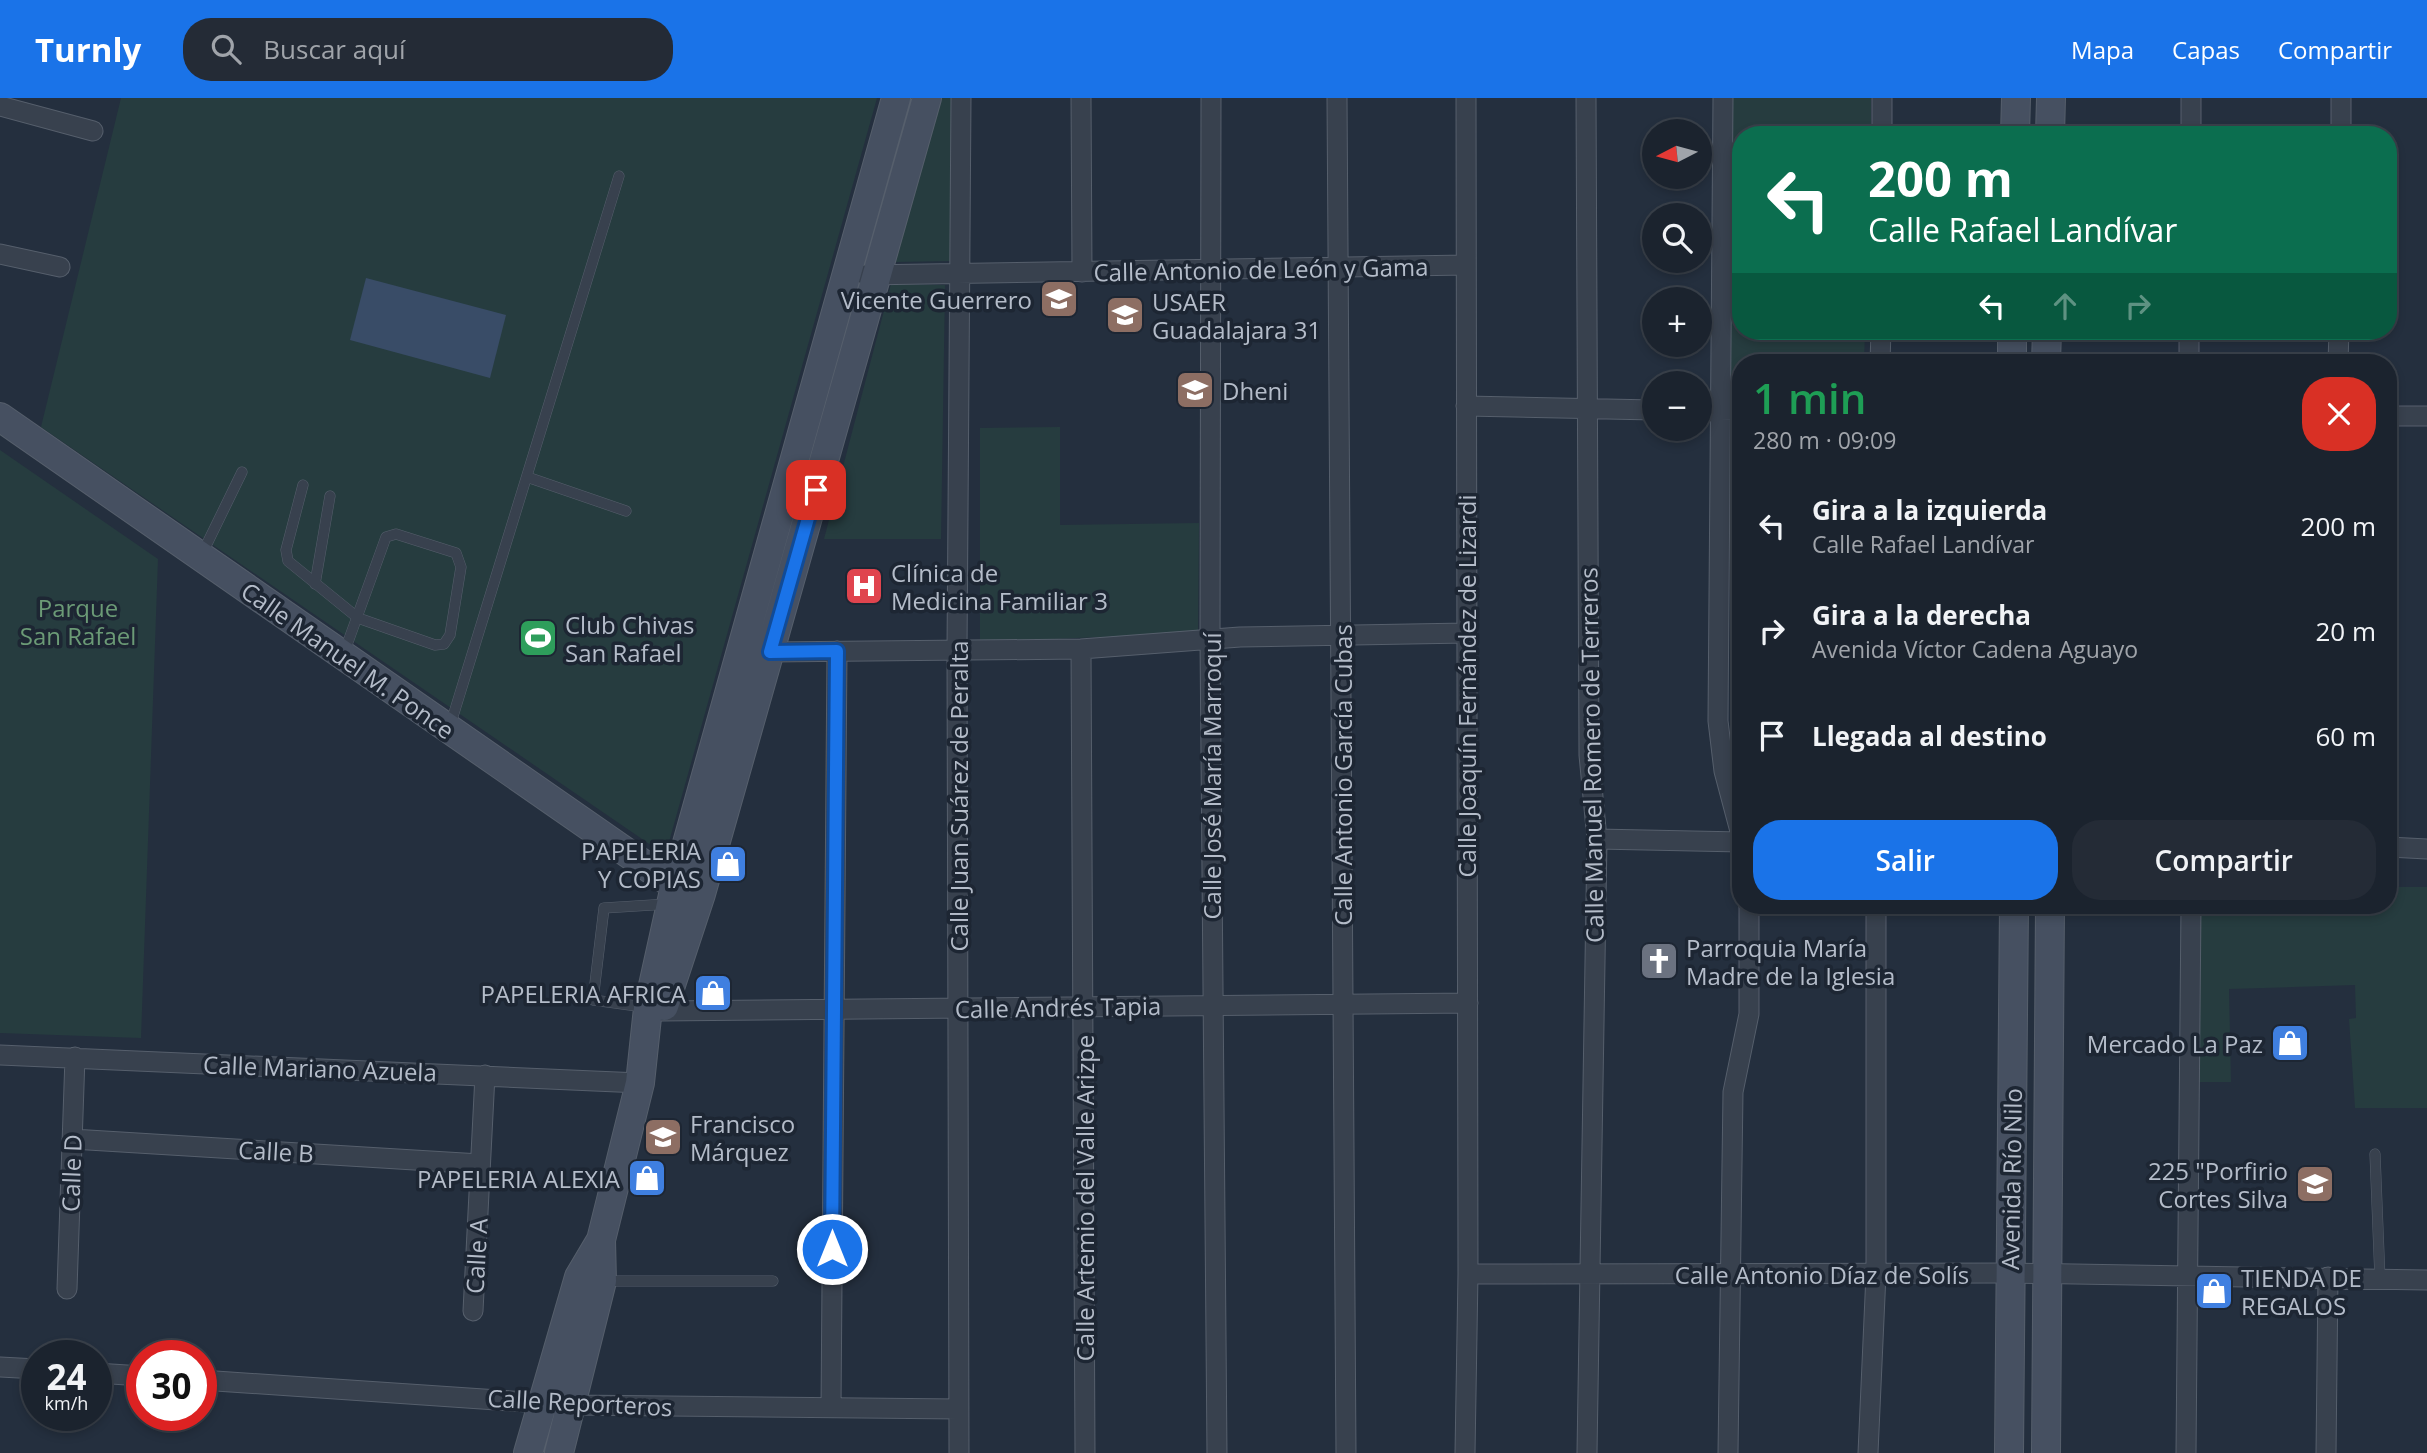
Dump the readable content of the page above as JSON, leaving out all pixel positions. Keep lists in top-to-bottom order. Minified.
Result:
{"streets":{"street":["Calle Antonio de León y Gama","Calle Manuel M. Ponce","Calle Joaquín Fernández de Lizardi","Calle Manuel Romero de Terreros","Calle Antonio García Cubas","Calle José María Marroquí","Calle Juan Suárez de Peralta","Calle Andrés Tapia","Calle Mariano Azuela","Calle B","Calle D","Avenida Río Nilo","Calle Artemio del Valle Arizpe","Calle A","Calle Antonio Díaz de Solís","Calle Reporteros"]},"crossings":[["Calle Antonio de León y Gama","Calle Joaquín Fernández de Lizardi"],["Calle Antonio de León y Gama","Calle Antonio García Cubas"],["Calle Antonio de León y Gama","Calle José María Marroquí"],["Calle Antonio de León y Gama","Calle Juan Suárez de Peralta"],["Calle Joaquín Fernández de Lizardi","Calle Andrés Tapia"],["Calle Joaquín Fernández de Lizardi","Calle Antonio Díaz de Solís"],["Calle Manuel Romero de Terreros","Calle Antonio Díaz de Solís"],["Calle Antonio García Cubas","Calle Andrés Tapia"],["Calle José María Marroquí","Calle Andrés Tapia"],["Calle Juan Suárez de Peralta","Calle Andrés Tapia"],["Calle Juan Suárez de Peralta","Calle Reporteros"],["Calle Andrés Tapia","Calle Artemio del Valle Arizpe"],["Calle Mariano Azuela","Calle D"],["Calle Mariano Azuela","Calle A"],["Calle B","Calle D"],["Calle B","Calle A"],["Avenida Río Nilo","Calle Antonio Díaz de Solís"]],"parks":["Parque San Rafael"],"places":{"school or university":["Vicente Guerrero","USAER Guadalajara 31","Dheni","Francisco Márquez","225 \"Porfirio Cortes Silva"],"hospital":["Clínica de Medicina Familiar 3"],"sports":["Club Chivas San Rafael"],"shop":["PAPELERIA Y COPIAS","PAPELERIA AFRICA","Mercado La Paz","PAPELERIA ALEXIA","TIENDA DE REGALOS"],"church":["Parroquia María Madre de la Iglesia"]},"north":"left","page":{"header":"Turnly","search":"Buscar aquí","nav":["Mapa","Capas","Compartir"],"map_buttons":["+","−"],"turn":["200 m","Calle Rafael Landívar"],"heading":["1 min","280 m · 09:09"],"list":[{"name":"Gira a la izquierda","note":"Calle Rafael Landívar","value":"200 m"},{"name":"Gira a la derecha","note":"Avenida Víctor Cadena Aguayo","value":"20 m"},{"name":"Llegada al destino","value":"60 m"}],"buttons":["Salir","Compartir"],"speed":"24 km/h","limit":"30"}}
